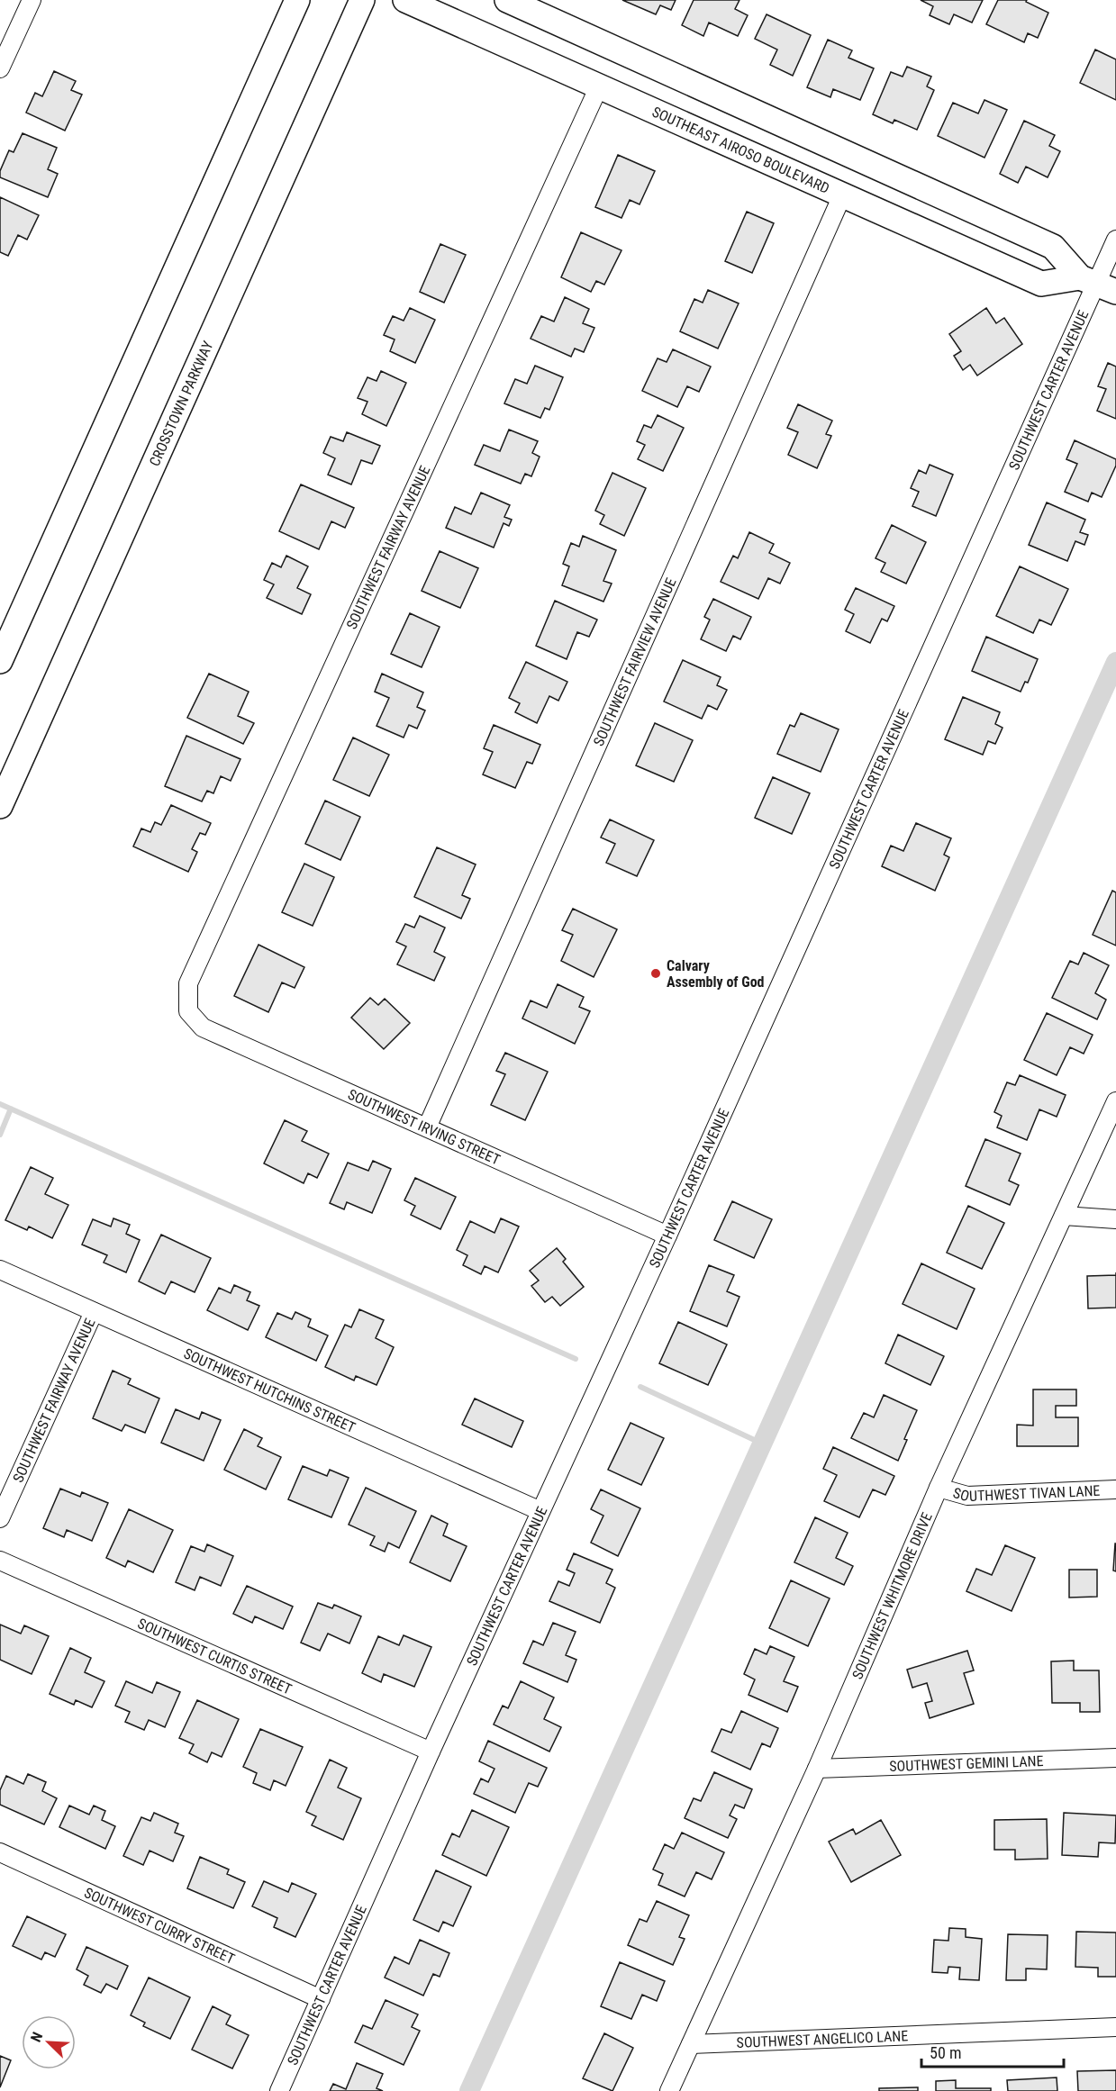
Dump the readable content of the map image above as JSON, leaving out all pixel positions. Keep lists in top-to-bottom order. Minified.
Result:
{"streets":{"main road":["SOUTHEAST AIROSO BOULEVARD","CROSSTOWN PARKWAY"],"street":["SOUTHWEST CARTER AVENUE","SOUTHWEST FAIRWAY AVENUE","SOUTHWEST FAIRVIEW AVENUE","SOUTHWEST IRVING STREET","SOUTHWEST HUTCHINS STREET","SOUTHWEST TIVAN LANE","SOUTHWEST WHITMORE DRIVE","SOUTHWEST CURTIS STREET","SOUTHWEST GEMINI LANE","SOUTHWEST CURRY STREET","SOUTHWEST ANGELICO LANE"]},"crossings":[["SOUTHEAST AIROSO BOULEVARD","SOUTHWEST CARTER AVENUE"],["SOUTHEAST AIROSO BOULEVARD","SOUTHWEST FAIRWAY AVENUE"],["SOUTHEAST AIROSO BOULEVARD","SOUTHWEST FAIRVIEW AVENUE"],["SOUTHWEST CARTER AVENUE","SOUTHWEST IRVING STREET"],["SOUTHWEST CARTER AVENUE","SOUTHWEST HUTCHINS STREET"],["SOUTHWEST CARTER AVENUE","SOUTHWEST CURTIS STREET"],["SOUTHWEST CARTER AVENUE","SOUTHWEST CURRY STREET"],["SOUTHWEST FAIRWAY AVENUE","SOUTHWEST IRVING STREET"],["SOUTHWEST FAIRWAY AVENUE","SOUTHWEST HUTCHINS STREET"],["SOUTHWEST FAIRVIEW AVENUE","SOUTHWEST IRVING STREET"],["SOUTHWEST TIVAN LANE","SOUTHWEST WHITMORE DRIVE"],["SOUTHWEST WHITMORE DRIVE","SOUTHWEST GEMINI LANE"],["SOUTHWEST WHITMORE DRIVE","SOUTHWEST ANGELICO LANE"]],"places":["Calvary Assembly of God"],"scale_bar":"50 m","north":"top left"}
